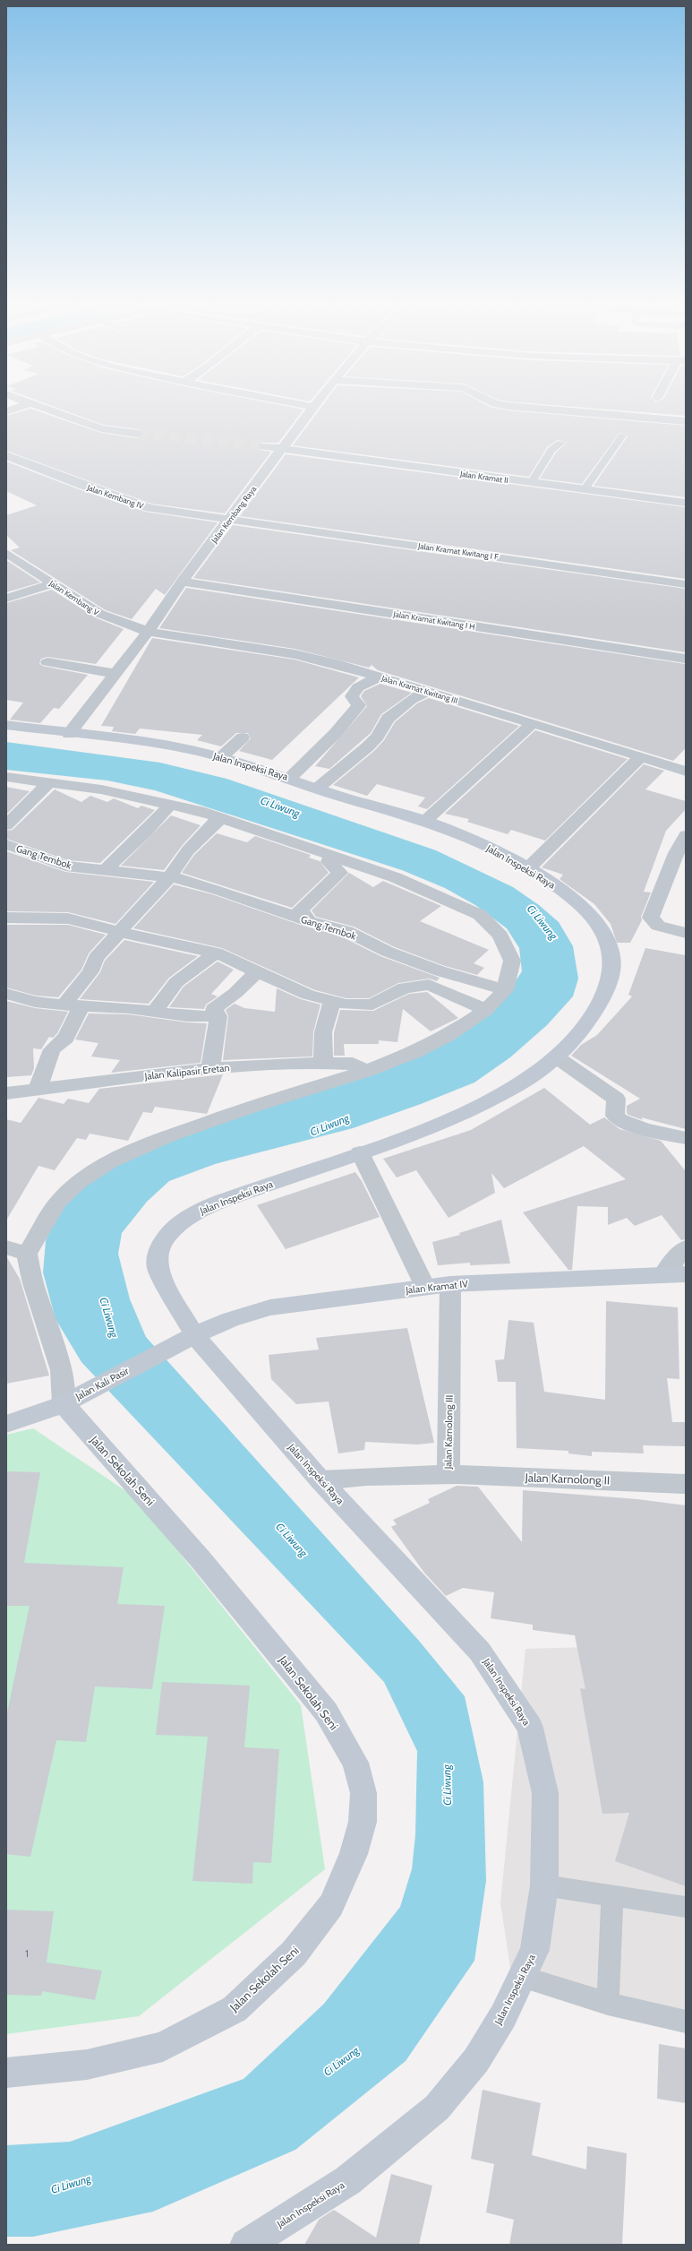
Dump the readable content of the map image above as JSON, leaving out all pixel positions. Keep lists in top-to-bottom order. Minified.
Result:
{"streets":{"street":["Jalan Kramat II","Jalan Kembang IV","Jalan Kembang Raya","Jalan Kramat Kwitang I F","Jalan Kembang V","Jalan Kramat Kwitang I H","Jalan Kramat Kwitang III","Jalan Inspeksi Raya","Gang Tembok","Jalan Kalipasir Eretan","Jalan Kramat IV","Jalan Kali Pasir","Jalan Karnolong III","Jalan Sekolah Seni","Jalan Karnolong II"]},"crossings":[["Jalan Kramat II","Jalan Kembang Raya"],["Jalan Kembang IV","Jalan Kembang Raya"],["Jalan Kembang IV","Jalan Kramat Kwitang I F"],["Jalan Kembang Raya","Jalan Kramat Kwitang I F"],["Jalan Kembang Raya","Jalan Kembang V"],["Jalan Kembang Raya","Jalan Kramat Kwitang I H"],["Jalan Kembang Raya","Jalan Kramat Kwitang III"],["Jalan Kembang Raya","Jalan Inspeksi Raya"],["Jalan Kembang V","Jalan Kramat Kwitang III"],["Jalan Inspeksi Raya","Jalan Kramat IV"],["Jalan Inspeksi Raya","Jalan Kali Pasir"],["Jalan Inspeksi Raya","Jalan Karnolong III"],["Jalan Kramat IV","Jalan Kali Pasir"],["Jalan Kramat IV","Jalan Karnolong III"],["Jalan Kali Pasir","Jalan Sekolah Seni"],["Jalan Karnolong III","Jalan Karnolong II"]],"water":["Ci Liwung"],"house_numbers":["1"]}
